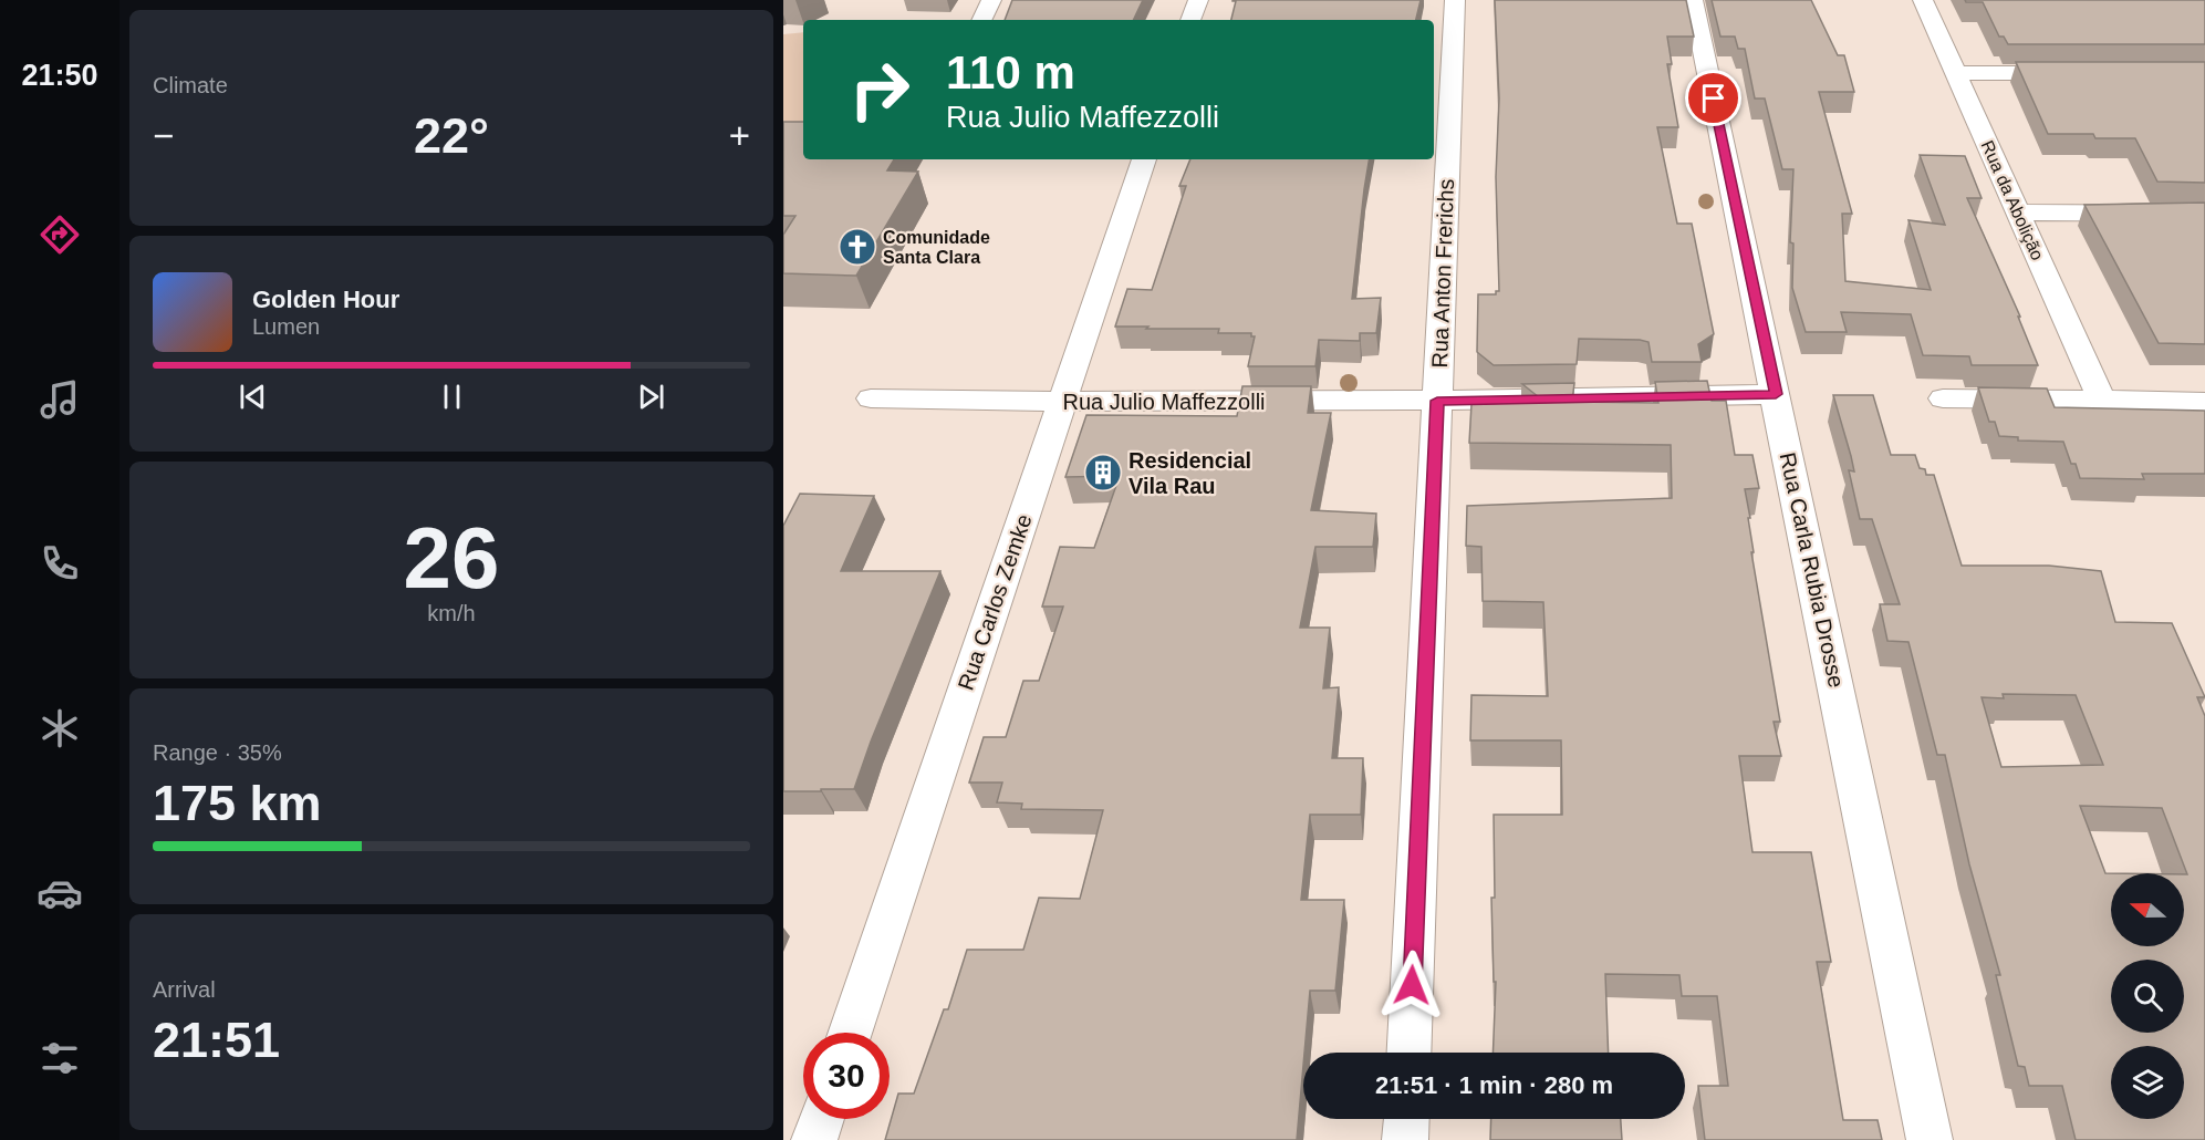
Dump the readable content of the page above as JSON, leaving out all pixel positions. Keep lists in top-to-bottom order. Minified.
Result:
{"streets":{"street":["Rua da Abolição","Rua Anton Frerichs","Rua Julio Maffezzolli","Rua Carla Rubia Drosse","Rua Carlos Zemke"]},"crossings":[["Rua Anton Frerichs","Rua Julio Maffezzolli"],["Rua Julio Maffezzolli","Rua Carla Rubia Drosse"],["Rua Julio Maffezzolli","Rua Carlos Zemke"]],"places":{"church":["Comunidade Santa Clara"],"building":["Residencial Vila Rau"]},"north":"left","page":{"tabs":"21:50","tile":["Climate",["26","km/h"],["Range · 35%","175 km"],["Arrival","21:51"]],"turn":["110 m","Rua Julio Maffezzolli"],"heat":["−","22°","+"],"song":["Golden Hour","Lumen"],"limit":"30","trip":"21:51 · 1 min · 280 m"}}
